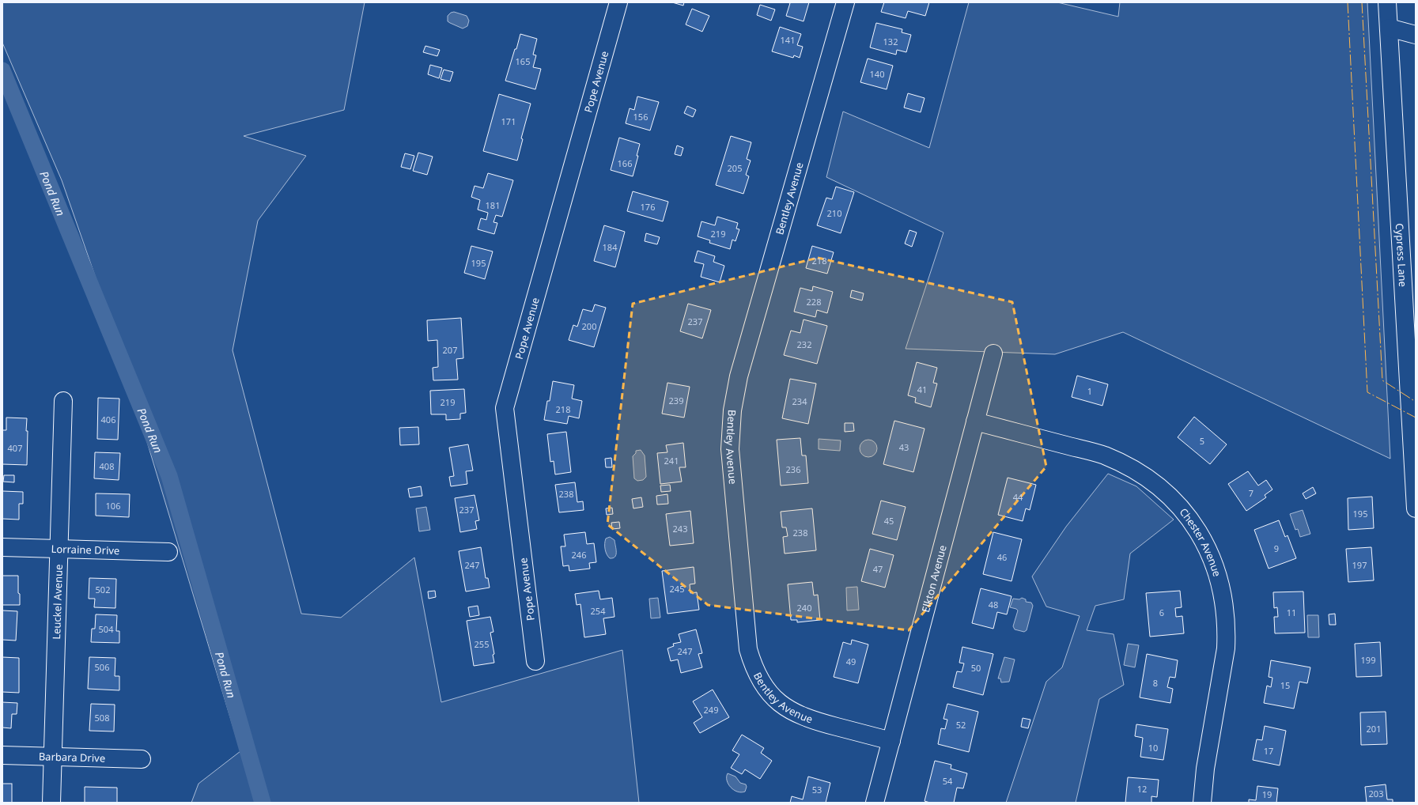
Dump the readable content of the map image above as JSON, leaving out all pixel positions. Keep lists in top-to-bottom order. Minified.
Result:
{"streets":{"street":["Pope Avenue","Bentley Avenue","Cypress Lane","Chester Avenue","Lorraine Drive","Elkton Avenue","Leuckel Avenue","Barbara Drive"]},"crossings":[["Bentley Avenue","Elkton Avenue"],["Chester Avenue","Elkton Avenue"],["Lorraine Drive","Leuckel Avenue"],["Leuckel Avenue","Barbara Drive"]],"water":["Pond Run"],"house_numbers":["141","132","165","140","156","171","166","205","181","176","210","219","184","218","195","228","237","200","232","207","41","1","239","234","219","218","406","5","43","407","241","408","236","7","238","44","106","237","195","45","243","238","9","246","46","247","197","47","245","502","48","240","254","6","11","504","255","247","199","49","506","50","8","15","249","508","52","201","10","17","54","12","53","203","19"]}
